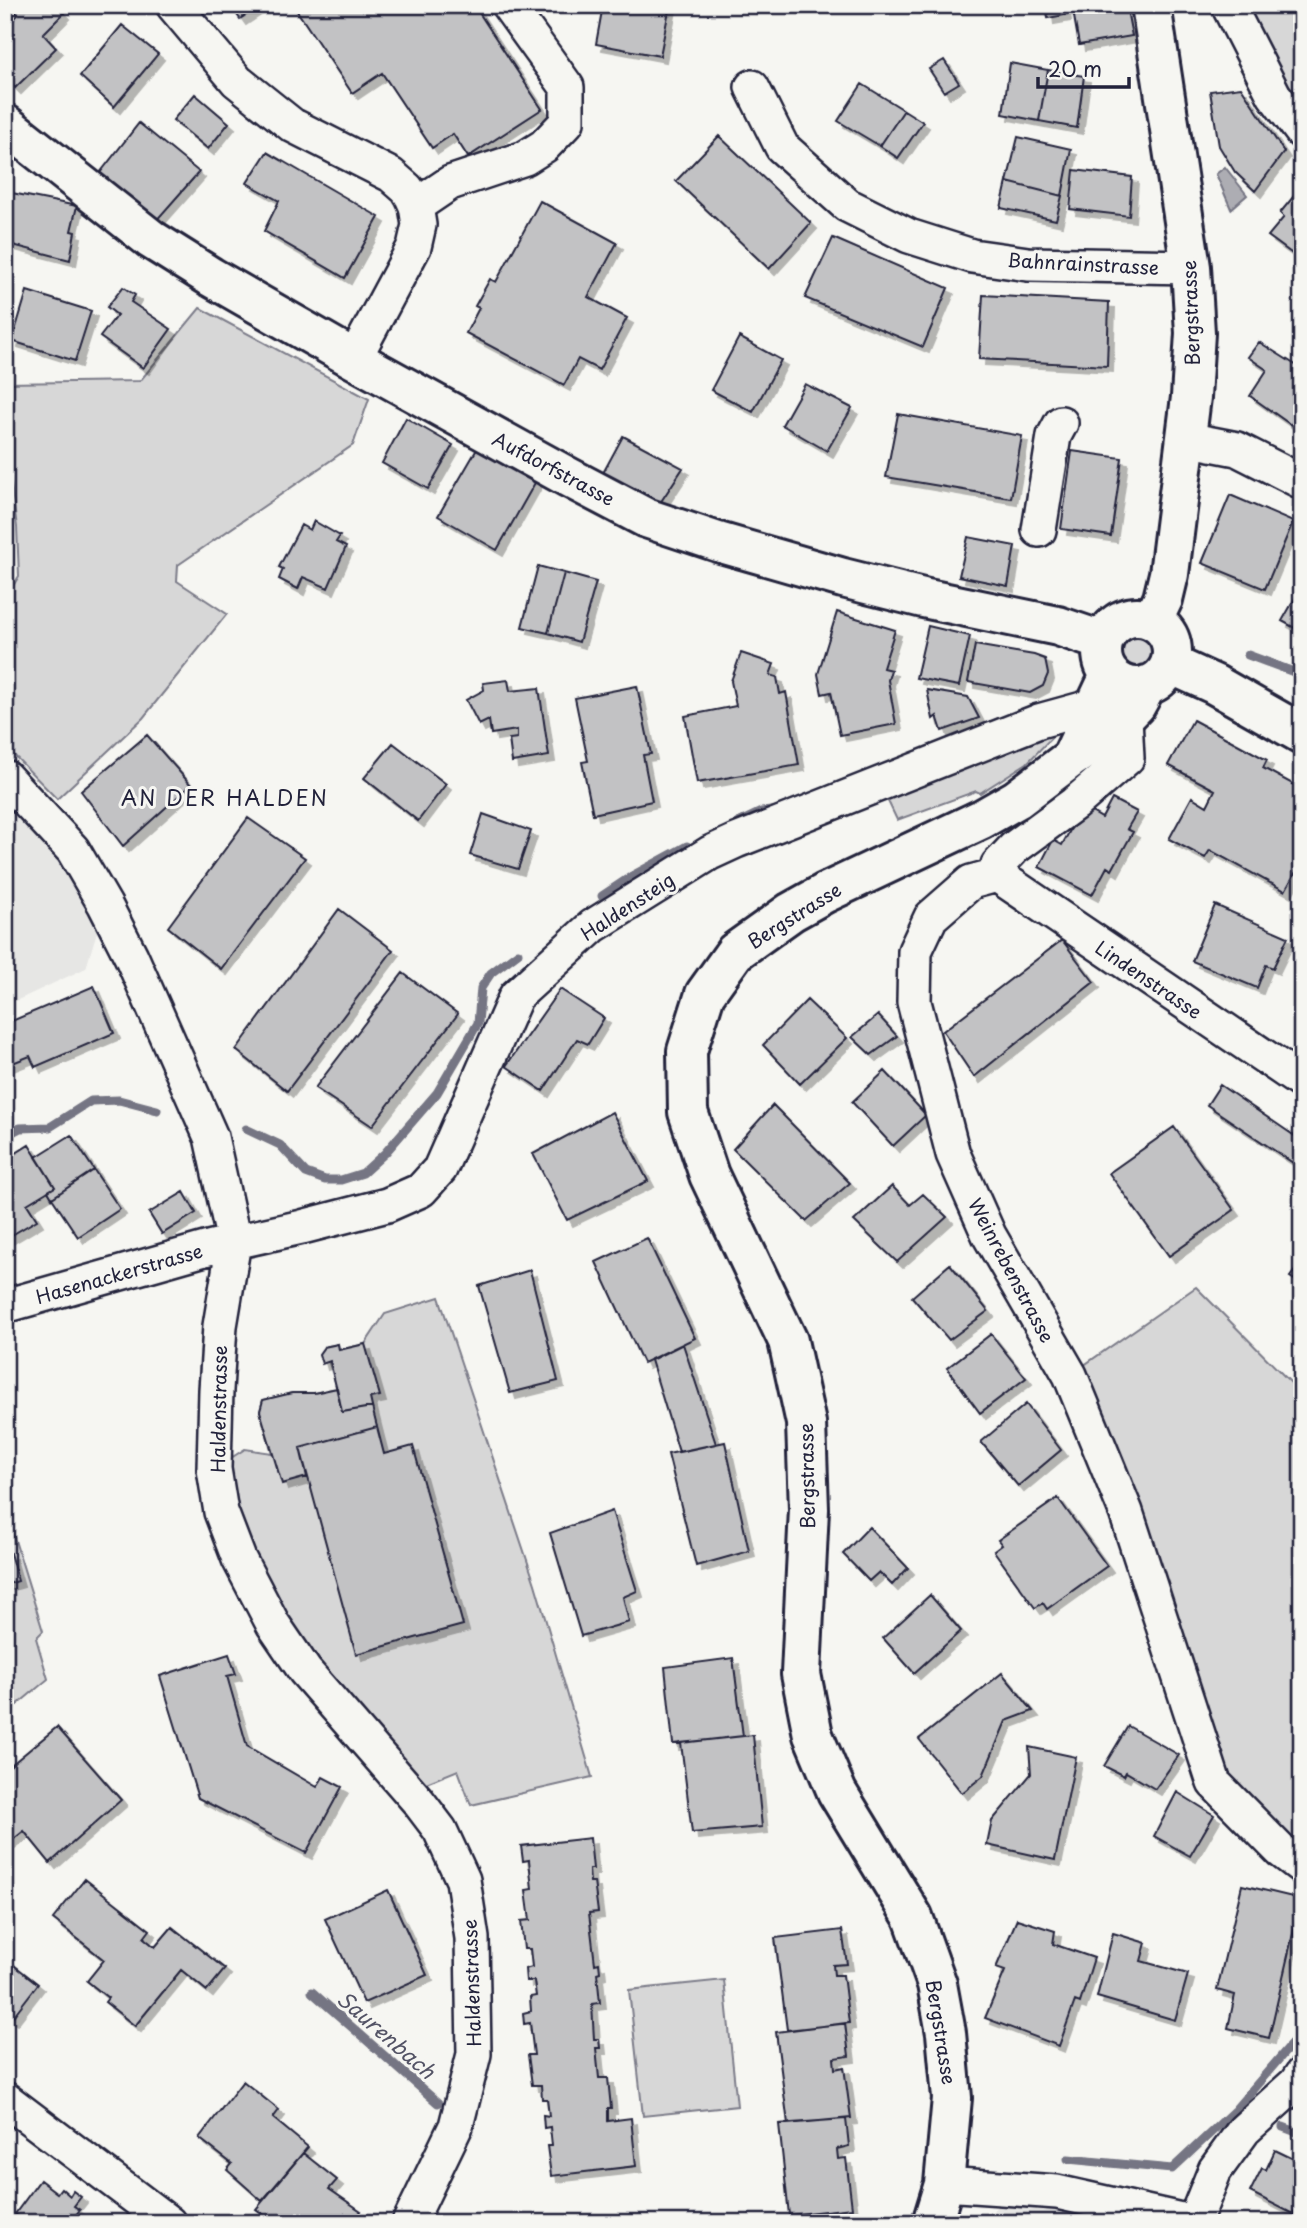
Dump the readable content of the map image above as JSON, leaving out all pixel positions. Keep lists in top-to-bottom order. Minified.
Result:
{"streets":{"street":["Bahnrainstrasse","Bergstrasse","Aufdorfstrasse","Haldensteig","Lindenstrasse","Weinrebenstrasse","Hasenackerstrasse","Haldenstrasse"]},"crossings":[["Bahnrainstrasse","Bergstrasse"],["Bergstrasse","Aufdorfstrasse"],["Bergstrasse","Haldensteig"],["Aufdorfstrasse","Haldensteig"],["Haldensteig","Hasenackerstrasse"],["Haldensteig","Haldenstrasse"],["Lindenstrasse","Weinrebenstrasse"],["Hasenackerstrasse","Haldenstrasse"]],"districts":["AN DER HALDEN"],"water":["Saurenbach"],"scale_bar":"20 m"}
